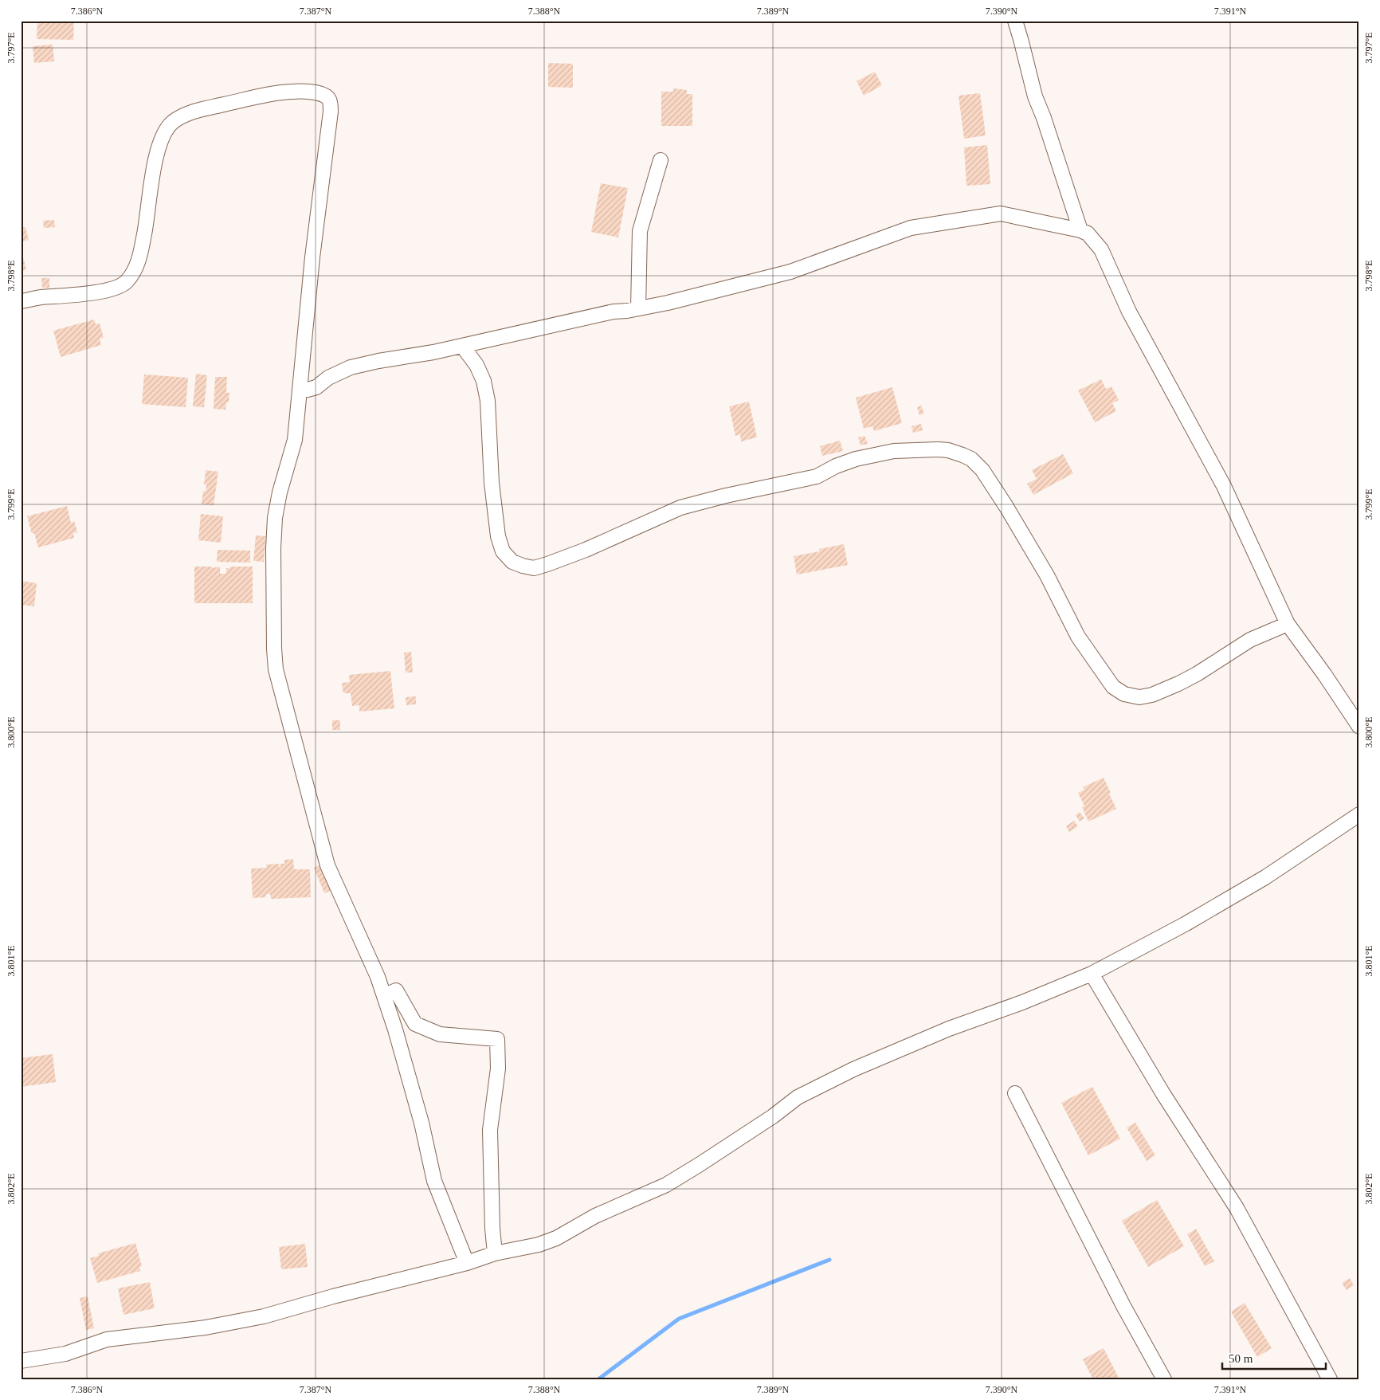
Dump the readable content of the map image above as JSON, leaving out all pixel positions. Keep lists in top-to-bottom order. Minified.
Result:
{"scale_bar":"50 m","coordinates":["7.386°N","7.387°N","7.388°N","7.389°N","7.390°N","7.391°N","3.797°E","3.798°E","3.799°E","3.800°E","3.801°E","3.802°E"]}
